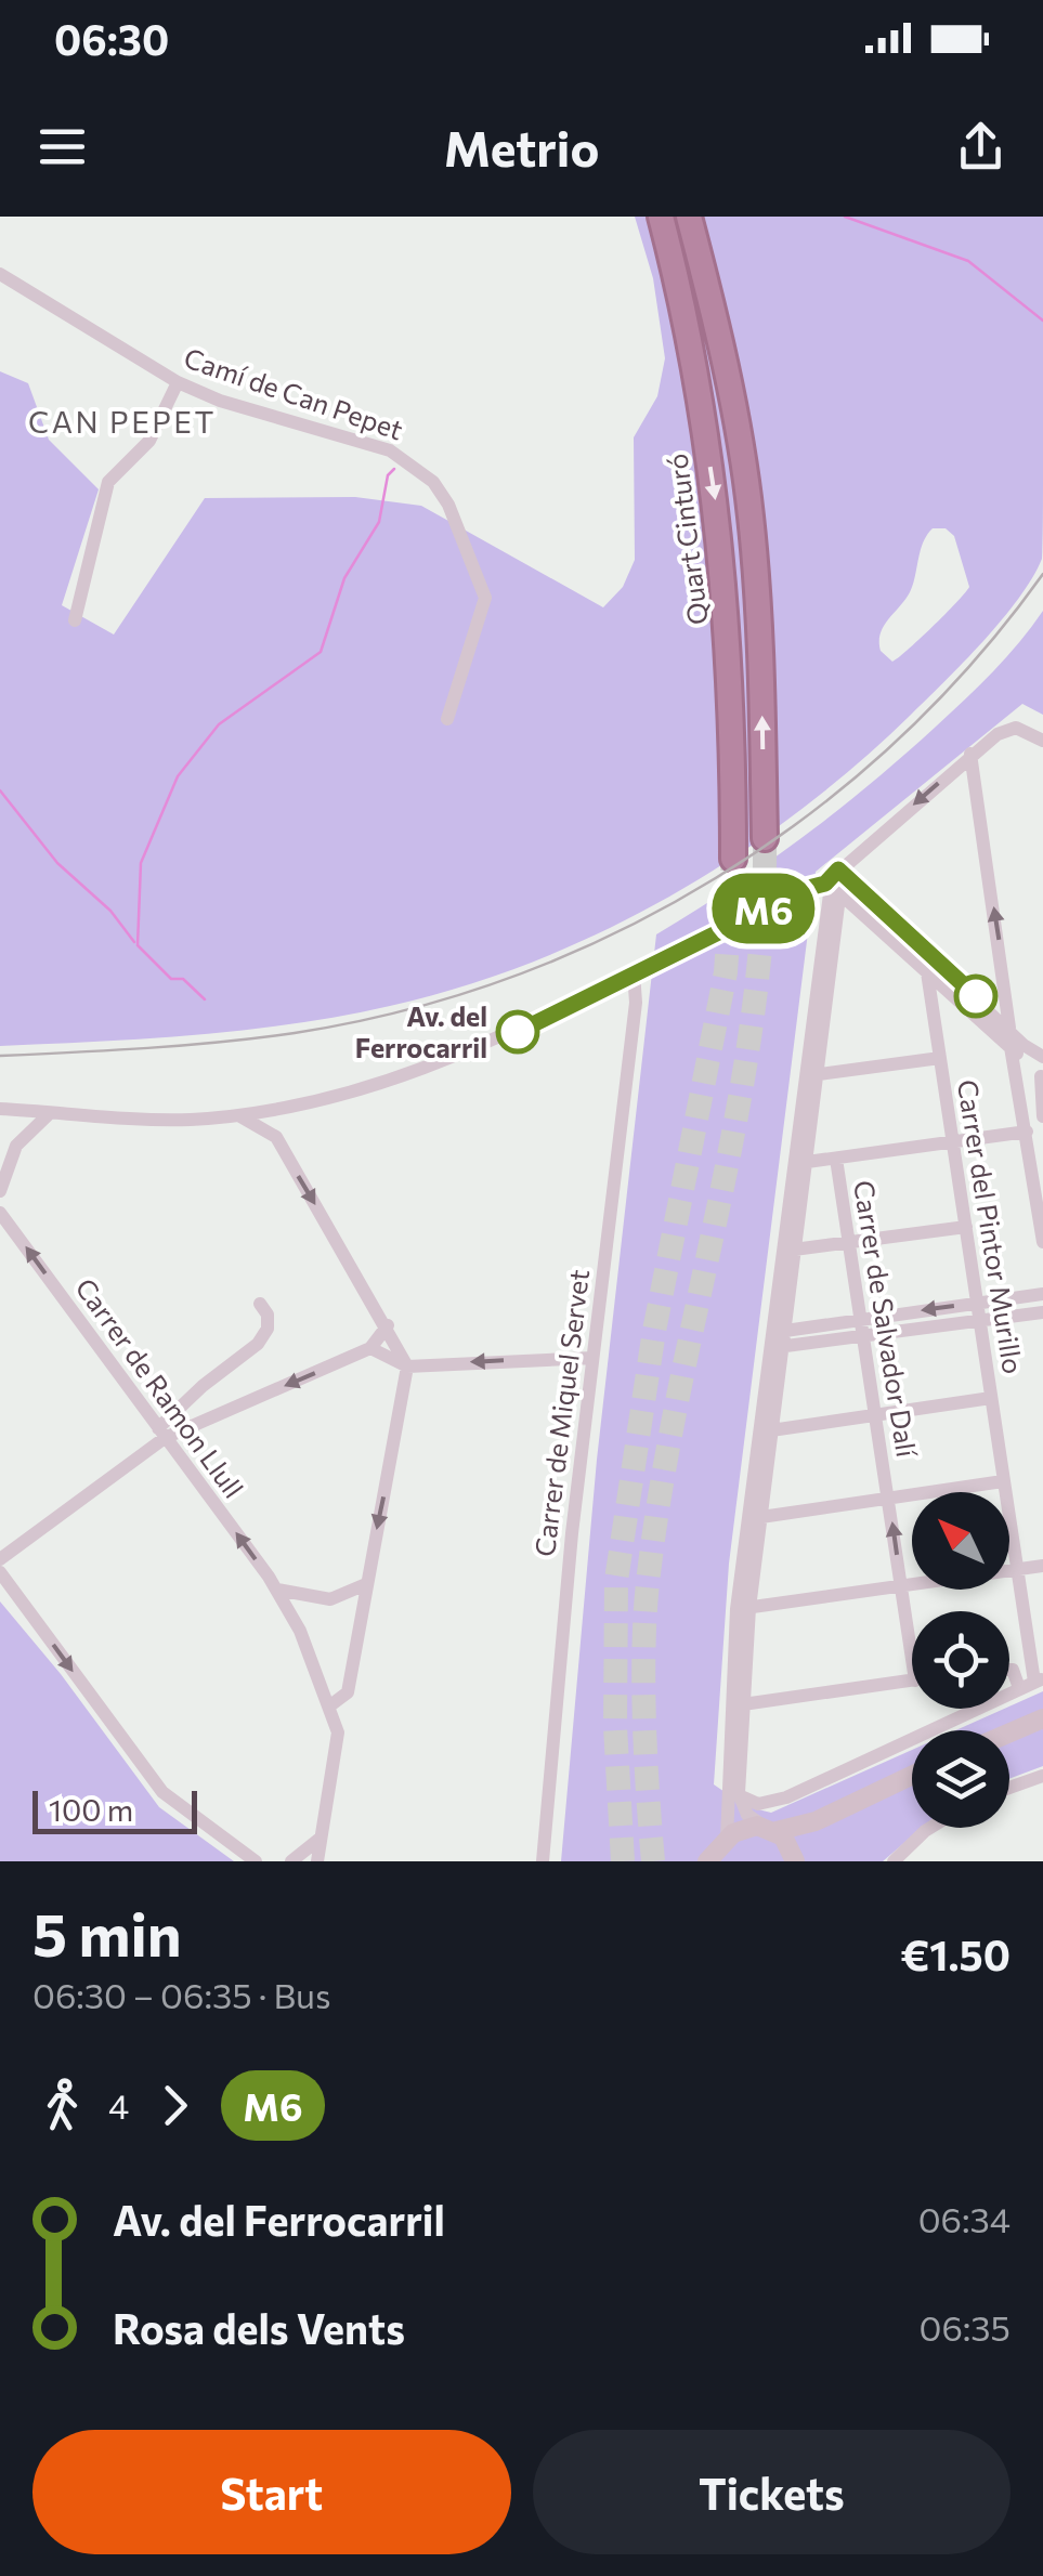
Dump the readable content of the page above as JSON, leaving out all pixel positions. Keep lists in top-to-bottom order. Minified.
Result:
{"streets":{"highway":["Quart Cinturó"],"street":["Camí de Can Pepet","Carrer del Pintor Murillo","Carrer de Salvador Dalí","Carrer de Ramon Llull","Carrer de Miquel Servet"]},"one_way":["Carrer de Ramon Llull"],"districts":["CAN PEPET"],"places":["Av. del Ferrocarril"],"lines":["bus line M6"],"scale_bar":"100 m","north":"top left","page":{"status":"06:30","header":"Metrio","on_map":"M6","scale":"100 m","heading":["5 min","06:30 – 06:35 · Bus","€1.50"],"legs":["4","M6"],"list":[{"name":"Av. del Ferrocarril","value":"06:34"},{"name":"Rosa dels Vents","value":"06:35"}],"buttons":["Start","Tickets"]}}
